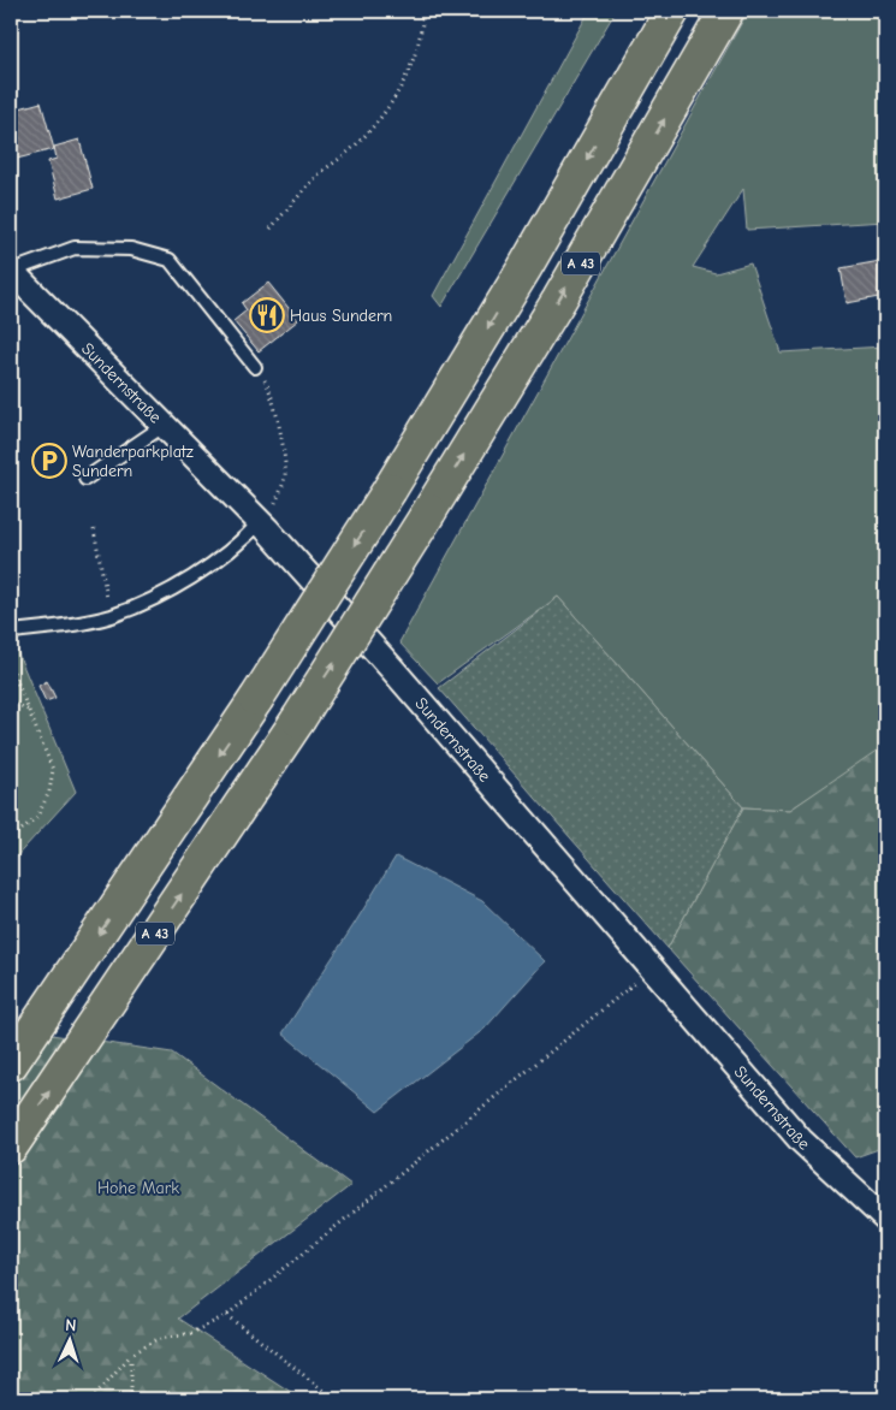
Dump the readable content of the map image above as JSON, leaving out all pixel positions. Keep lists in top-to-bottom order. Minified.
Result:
{"streets":{"highway":["A 43"],"street":["Sundernstraße"]},"parks":["Hohe Mark"],"places":{"restaurant":["Haus Sundern"],"parking":["Wanderparkplatz Sundern"]},"north":"top"}
